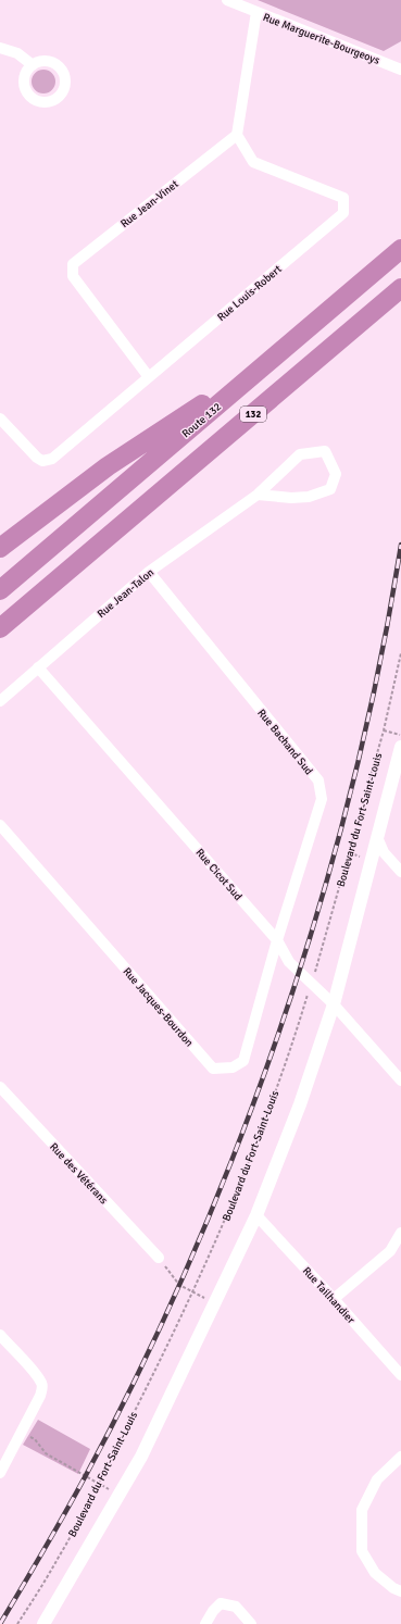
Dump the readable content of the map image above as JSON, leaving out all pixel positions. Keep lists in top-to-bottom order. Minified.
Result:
{"streets":{"highway":["132","Route 132"],"street":["Rue Marguerite-Bourgeoys","Rue Jean-Vinet","Rue Louis-Robert","Rue Jean-Talon","Rue Bachand Sud","Boulevard du Fort-Saint-Louis","Rue Cicot Sud","Rue Jacques-Bourdon","Rue des Vétérans","Rue Tailhandier"]},"crossings":[["Rue Jean-Vinet","Rue Louis-Robert"],["Rue Jean-Talon","Rue Bachand Sud"],["Rue Jean-Talon","Rue Cicot Sud"],["Rue Bachand Sud","Rue Cicot Sud"],["Rue Bachand Sud","Rue Jacques-Bourdon"],["Boulevard du Fort-Saint-Louis","Rue Cicot Sud"],["Boulevard du Fort-Saint-Louis","Rue Tailhandier"],["Rue Cicot Sud","Rue Jacques-Bourdon"]]}
